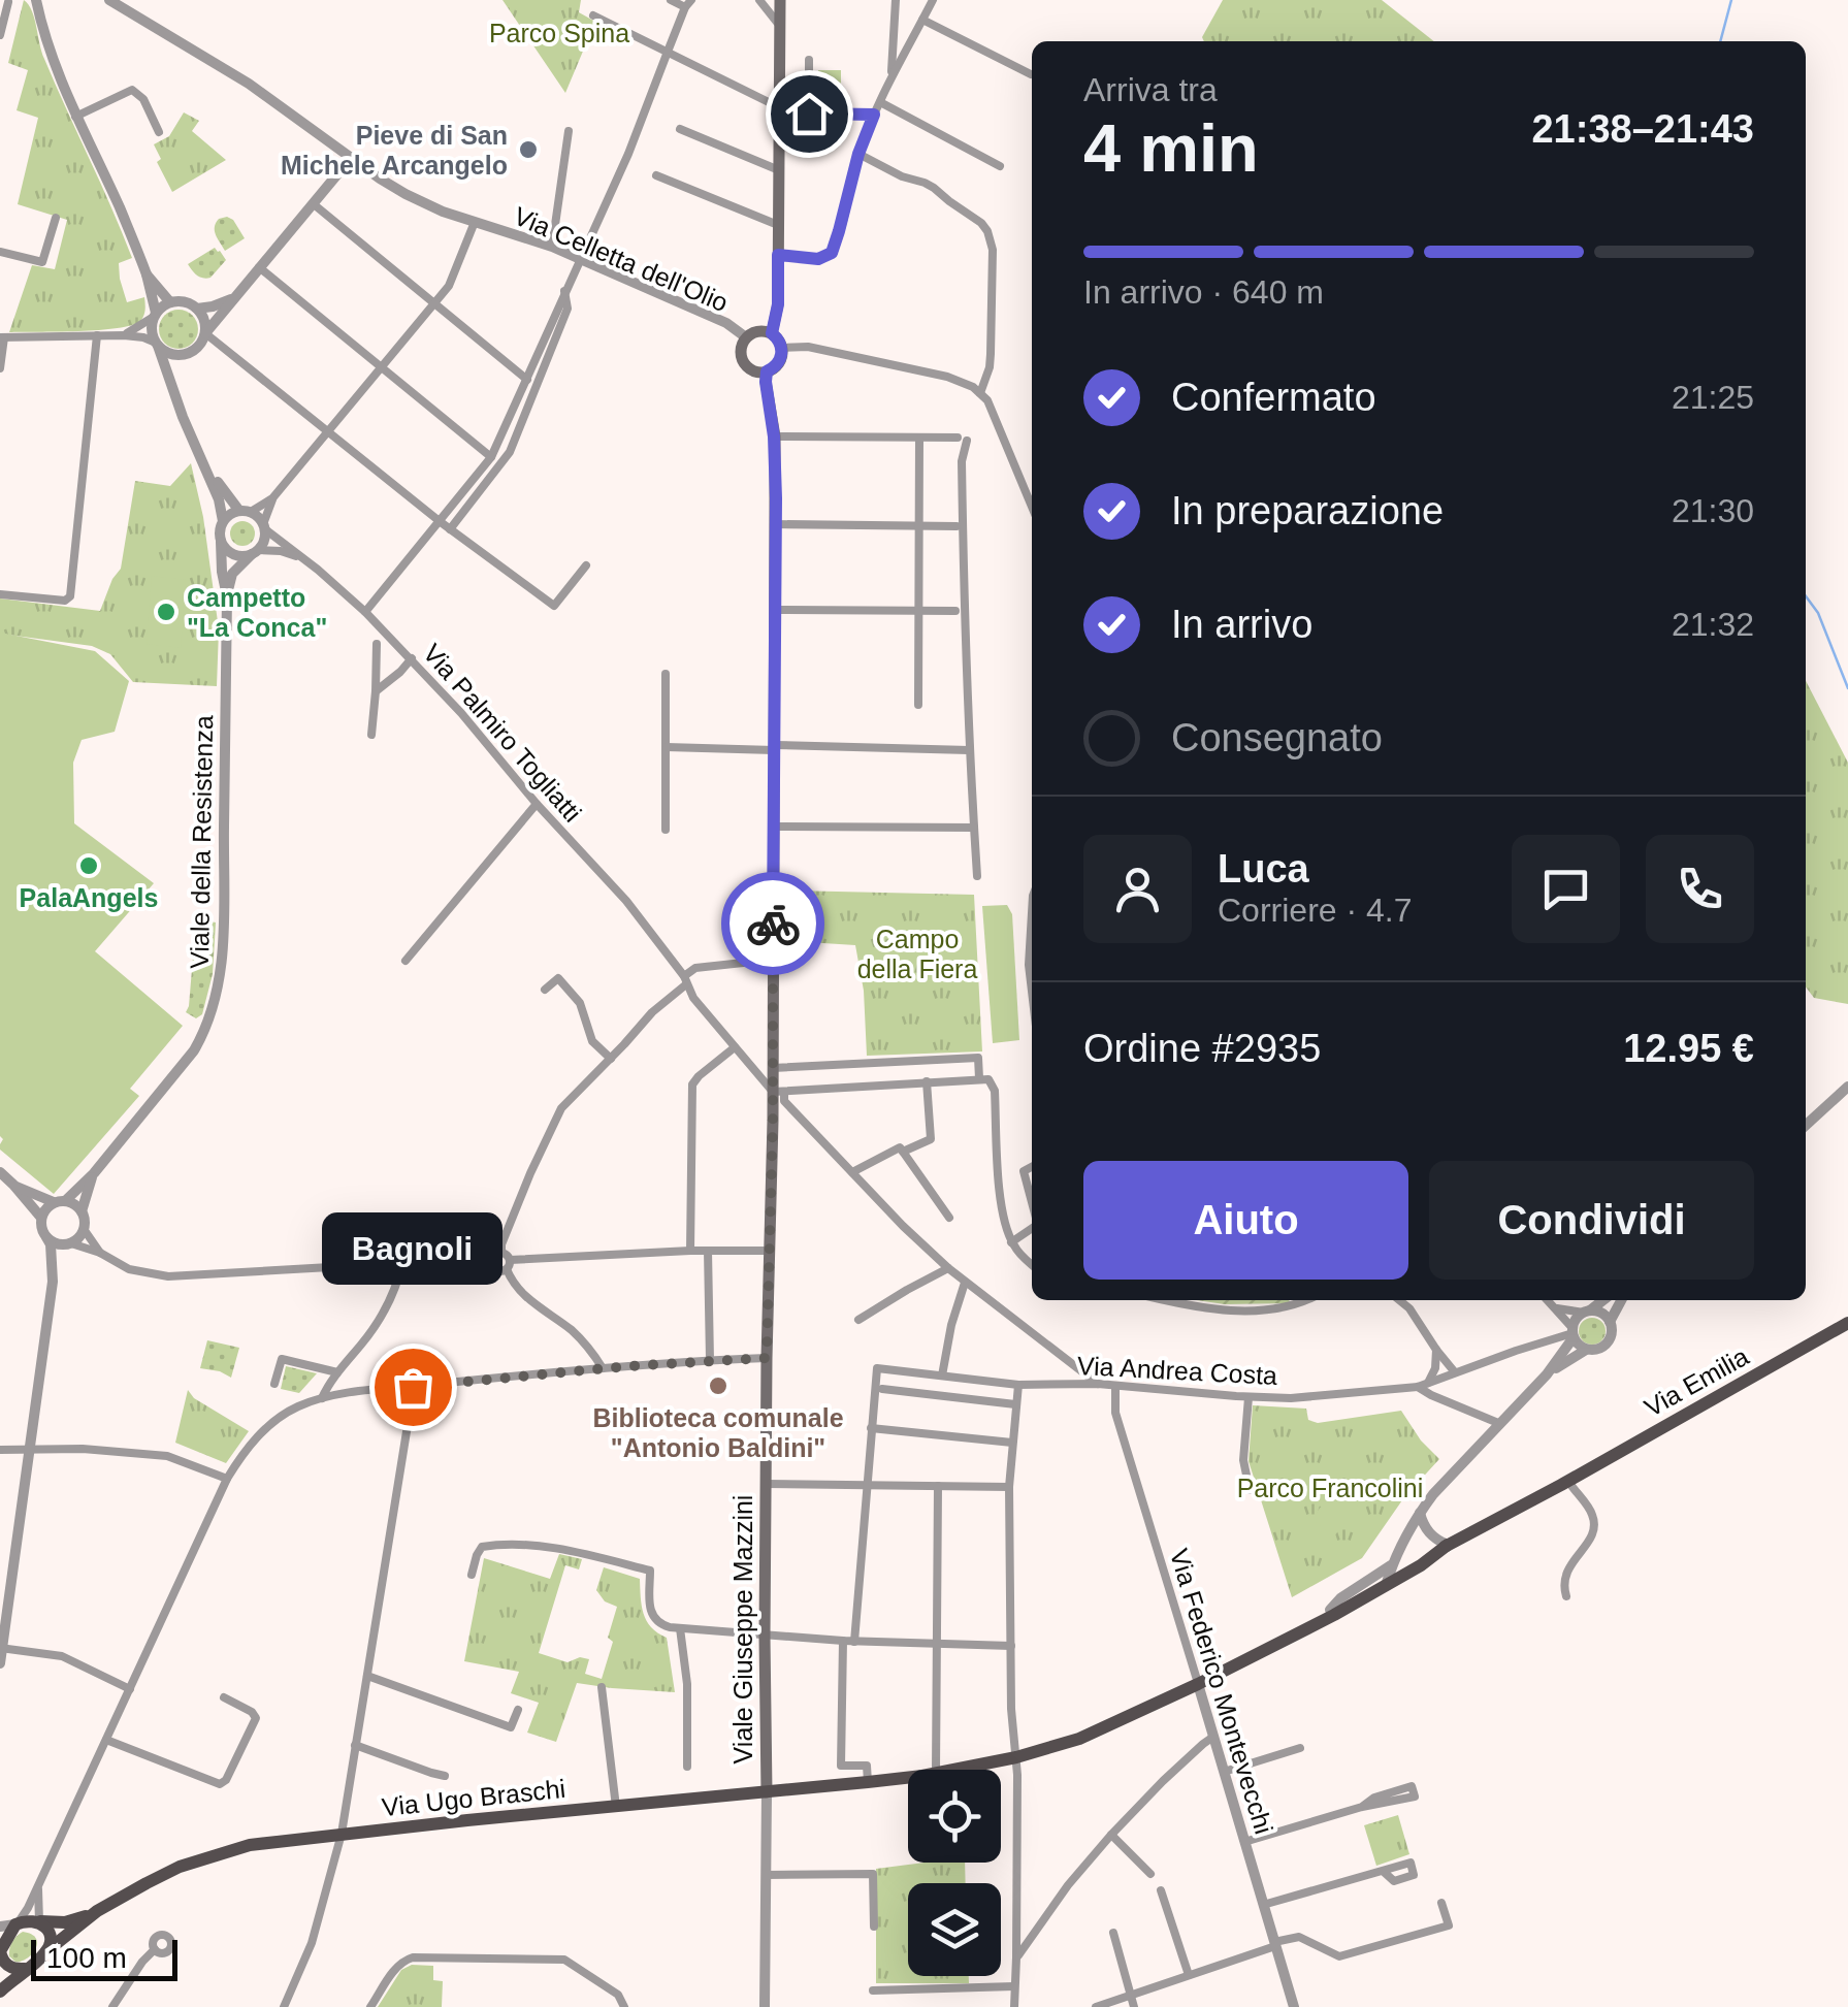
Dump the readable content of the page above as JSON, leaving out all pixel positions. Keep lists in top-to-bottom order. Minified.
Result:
{"streets":{"main road":["Via Emilia","Viale Giuseppe Mazzini","Via Ugo Braschi"],"street":["Via Celletta dell'Olio","Via Palmiro Togliatti","Viale della Resistenza","Via Andrea Costa","Via Federico Montevecchi"]},"crossings":[["Via Celletta dell'Olio","Viale Giuseppe Mazzini"],["Via Palmiro Togliatti","Viale della Resistenza"],["Via Palmiro Togliatti","Via Andrea Costa"],["Via Palmiro Togliatti","Viale Giuseppe Mazzini"],["Via Andrea Costa","Via Federico Montevecchi"],["Via Emilia","Via Ugo Braschi"],["Viale Giuseppe Mazzini","Via Ugo Braschi"],["Via Federico Montevecchi","Via Ugo Braschi"]],"parks":["Parco Spina","Campo della Fiera","Parco Francolini"],"places":["Pieve di San Michele Arcangelo","Campetto \"La Conca\"","PalaAngels","Biblioteca comunale \"Antonio Baldini\"","Bagnoli"],"scale_bar":"100 m","page":{"heading":["4 min","Arriva tra","21:38–21:43"],"panel":["Luca","Corriere · 4.7","Ordine #2935","12.95 €"],"bar":"In arrivo · 640 m","list":[["Confermato","21:25"],["In preparazione","21:30"],["In arrivo","21:32"],"Consegnato"],"buttons":["Aiuto","Condividi"],"bubble":"Bagnoli","scale":"100 m"}}
